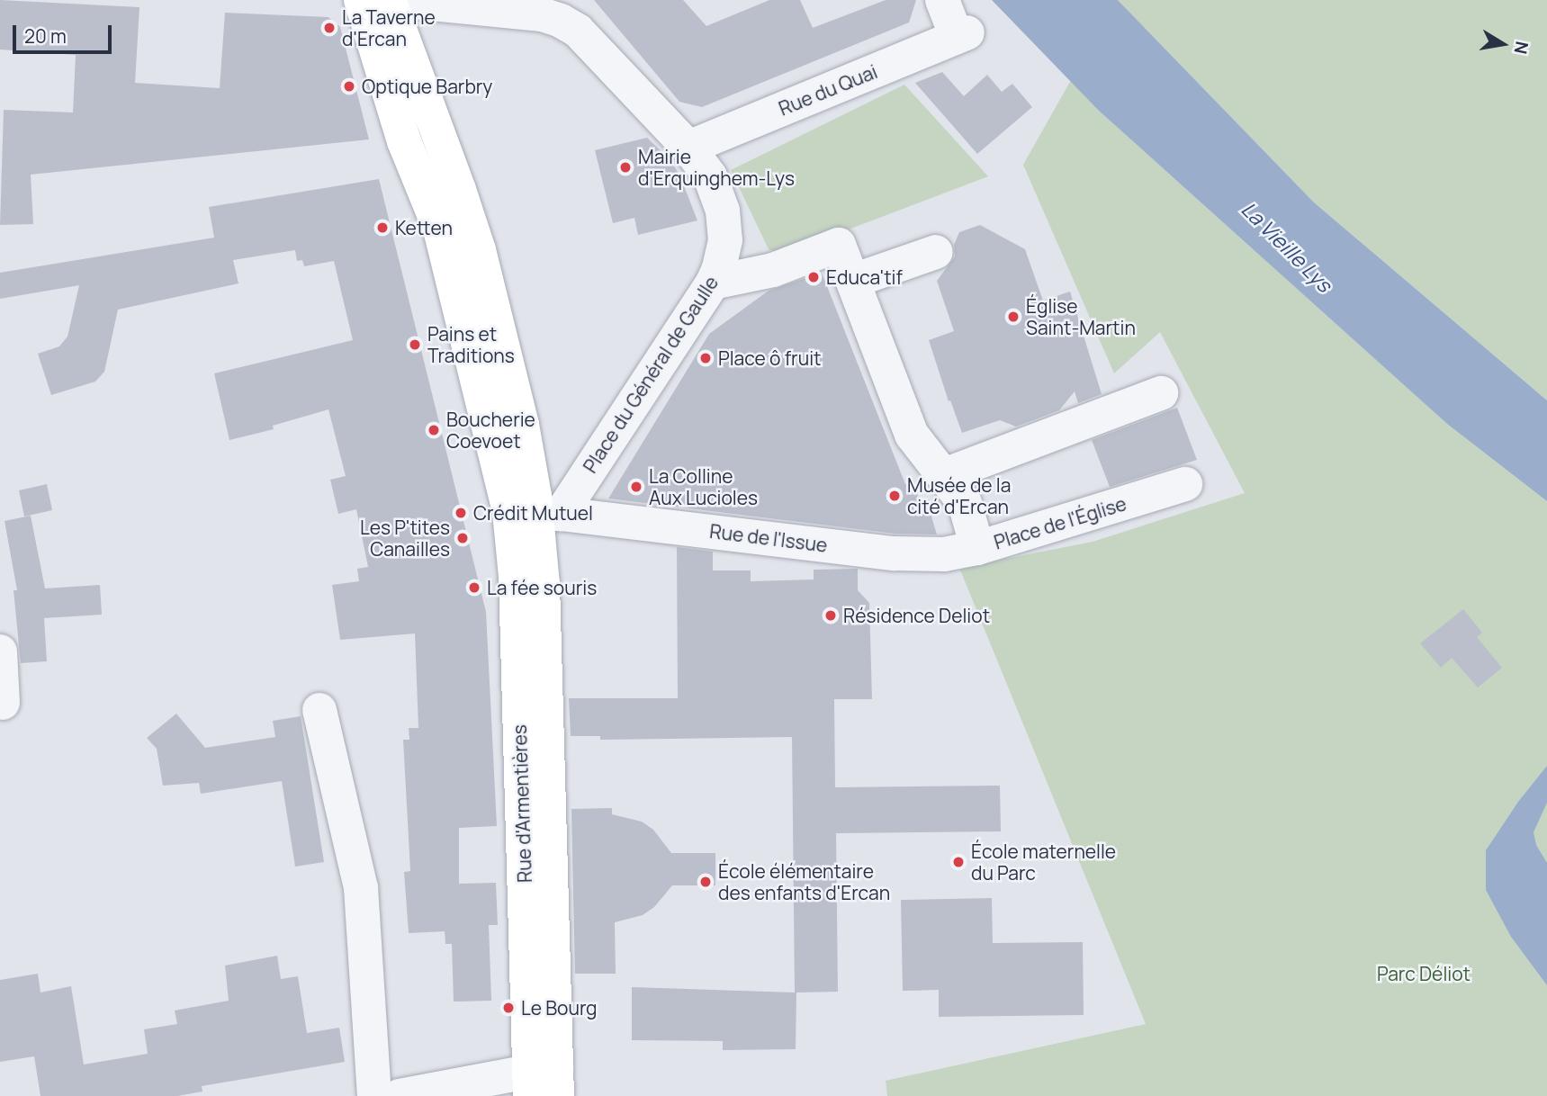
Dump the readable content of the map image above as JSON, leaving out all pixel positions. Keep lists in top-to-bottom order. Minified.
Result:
{"streets":{"main road":["Rue d'Armentières"],"street":["Rue du Quai","Place du Général de Gaulle","Place de l'Église","Rue de l'Issue"]},"crossings":[["Rue du Quai","Place du Général de Gaulle"],["Place du Général de Gaulle","Place de l'Église"],["Place du Général de Gaulle","Rue de l'Issue"],["Place du Général de Gaulle","Rue d'Armentières"],["Place de l'Église","Rue de l'Issue"],["Rue de l'Issue","Rue d'Armentières"]],"water":["La Vieille Lys"],"parks":["Parc Déliot"],"places":["La Taverne d'Ercan","Optique Barbry","Mairie d'Erquinghem-Lys","Ketten","Educa'tif","Église Saint-Martin","Pains et Traditions","Place ô fruit","Boucherie Coevoet","La Colline Aux Lucioles","Musée de la cité d'Ercan","Crédit Mutuel","Les P'tites Canailles","La fée souris","Résidence Deliot","École maternelle du Parc","École élémentaire des enfants d'Ercan","Le Bourg"],"scale_bar":"20 m","north":"right"}
